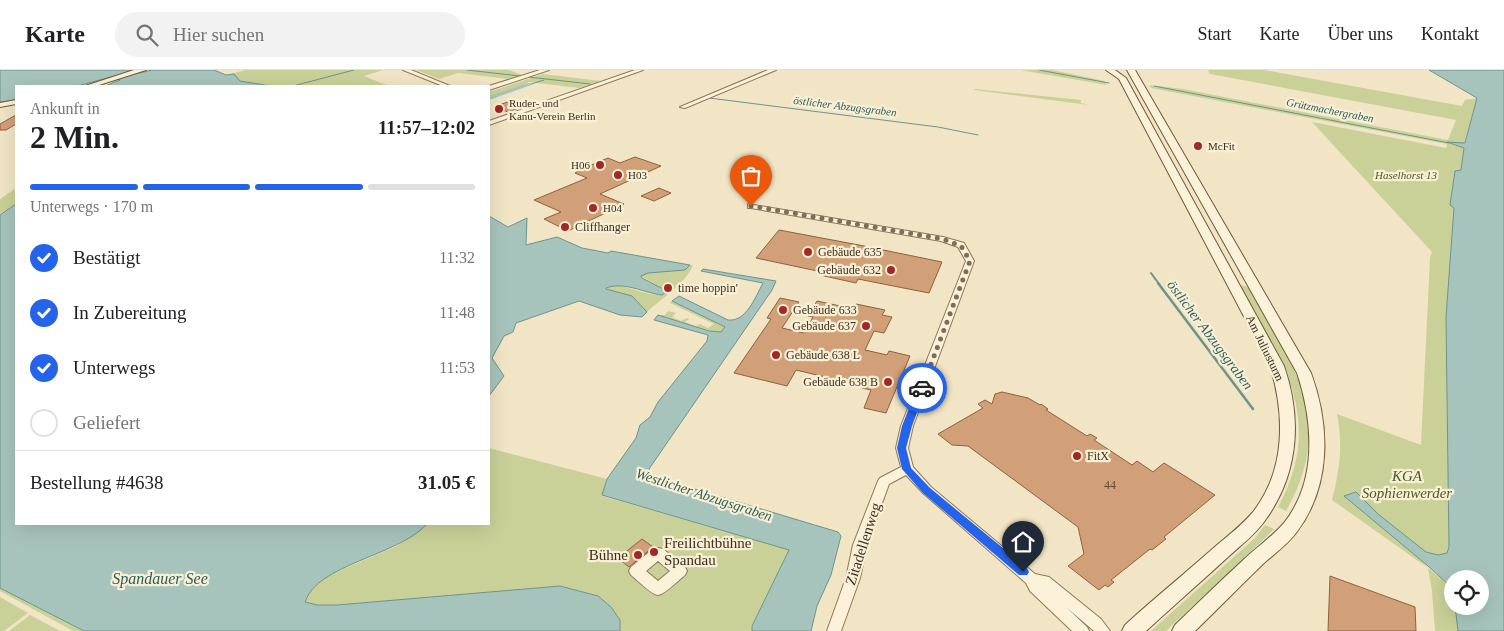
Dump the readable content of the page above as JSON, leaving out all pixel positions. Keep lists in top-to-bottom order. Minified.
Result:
{"streets":{"main road":["Am Juliusturm"],"street":["Zitadellenweg"]},"water":["östlicher Abzugsgraben","Grützmachergraben","Westlicher Abzugsgraben","Spandauer See"],"parks":["Haselhorst 13","KGA Sophienwerder"],"places":["Ruder- und Kanu-Verein Berlin","McFit","H06","H03","H04","Cliffhanger","Gebäude 635","Gebäude 632","time hoppin'","Gebäude 633","Gebäude 637","Gebäude 638 L","Gebäude 638 B","FitX","Freilichtbühne Spandau","Bühne"],"house_numbers":["44"],"page":{"header":"Karte","search":"Hier suchen","nav":["Start","Karte","Über uns","Kontakt"],"heading":["2 Min.","Ankunft in","11:57–12:02"],"panel":["Bestellung #4638","31.05 €"],"bar":"Unterwegs · 170 m","list":[["Bestätigt","11:32"],["In Zubereitung","11:48"],["Unterwegs","11:53"],"Geliefert"]}}
